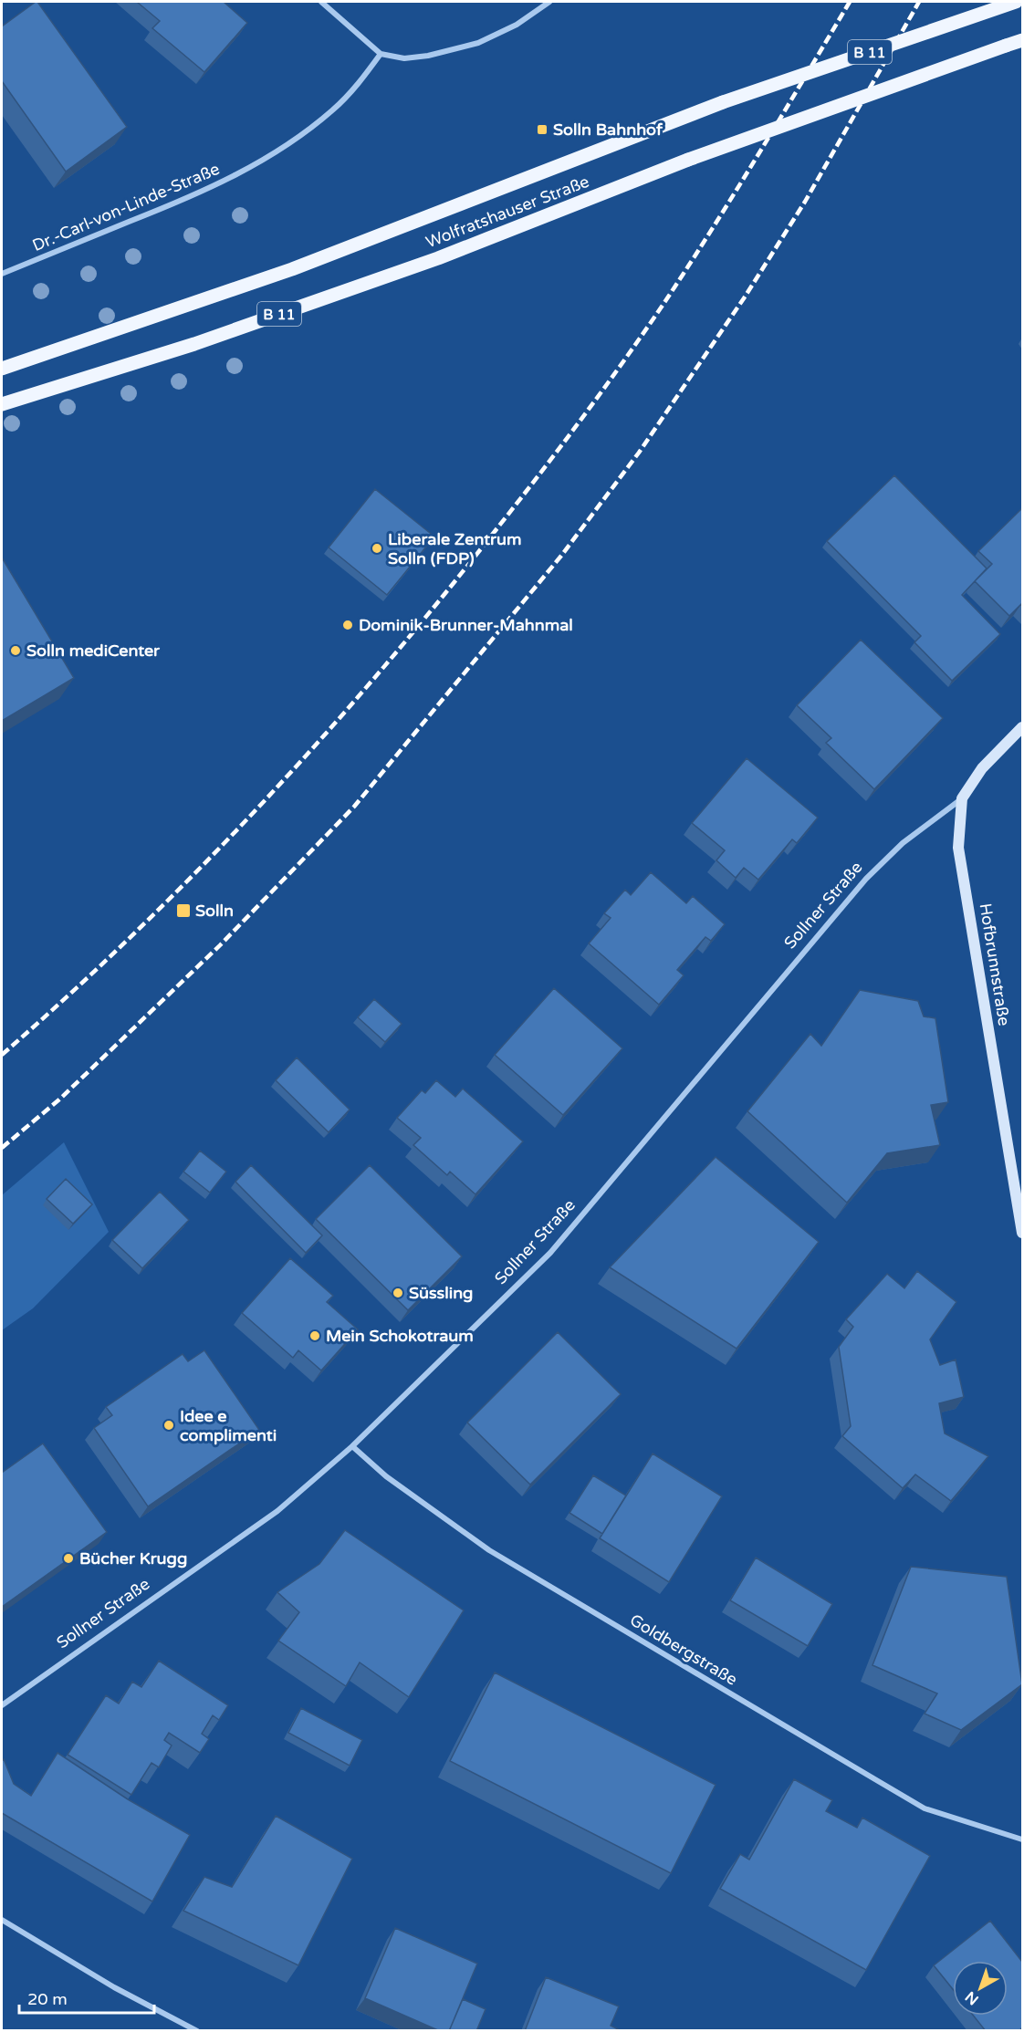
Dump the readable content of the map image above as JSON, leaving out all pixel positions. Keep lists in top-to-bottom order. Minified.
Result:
{"streets":{"main road":["B 11","Wolfratshauser Straße"],"street":["Dr.-Carl-von-Linde-Straße","Sollner Straße","Hofbrunnstraße","Goldbergstraße"]},"crossings":[["Sollner Straße","Hofbrunnstraße"],["Sollner Straße","Goldbergstraße"]],"places":{"transit":["Solln Bahnhof","Solln"],"other":["Liberale Zentrum Solln (FDP)","Dominik-Brunner-Mahnmal","Solln mediCenter","Süssling","Mein Schokotraum","Idee e complimenti","Bücher Krugg"]},"scale_bar":"20 m","north":"bottom left"}
